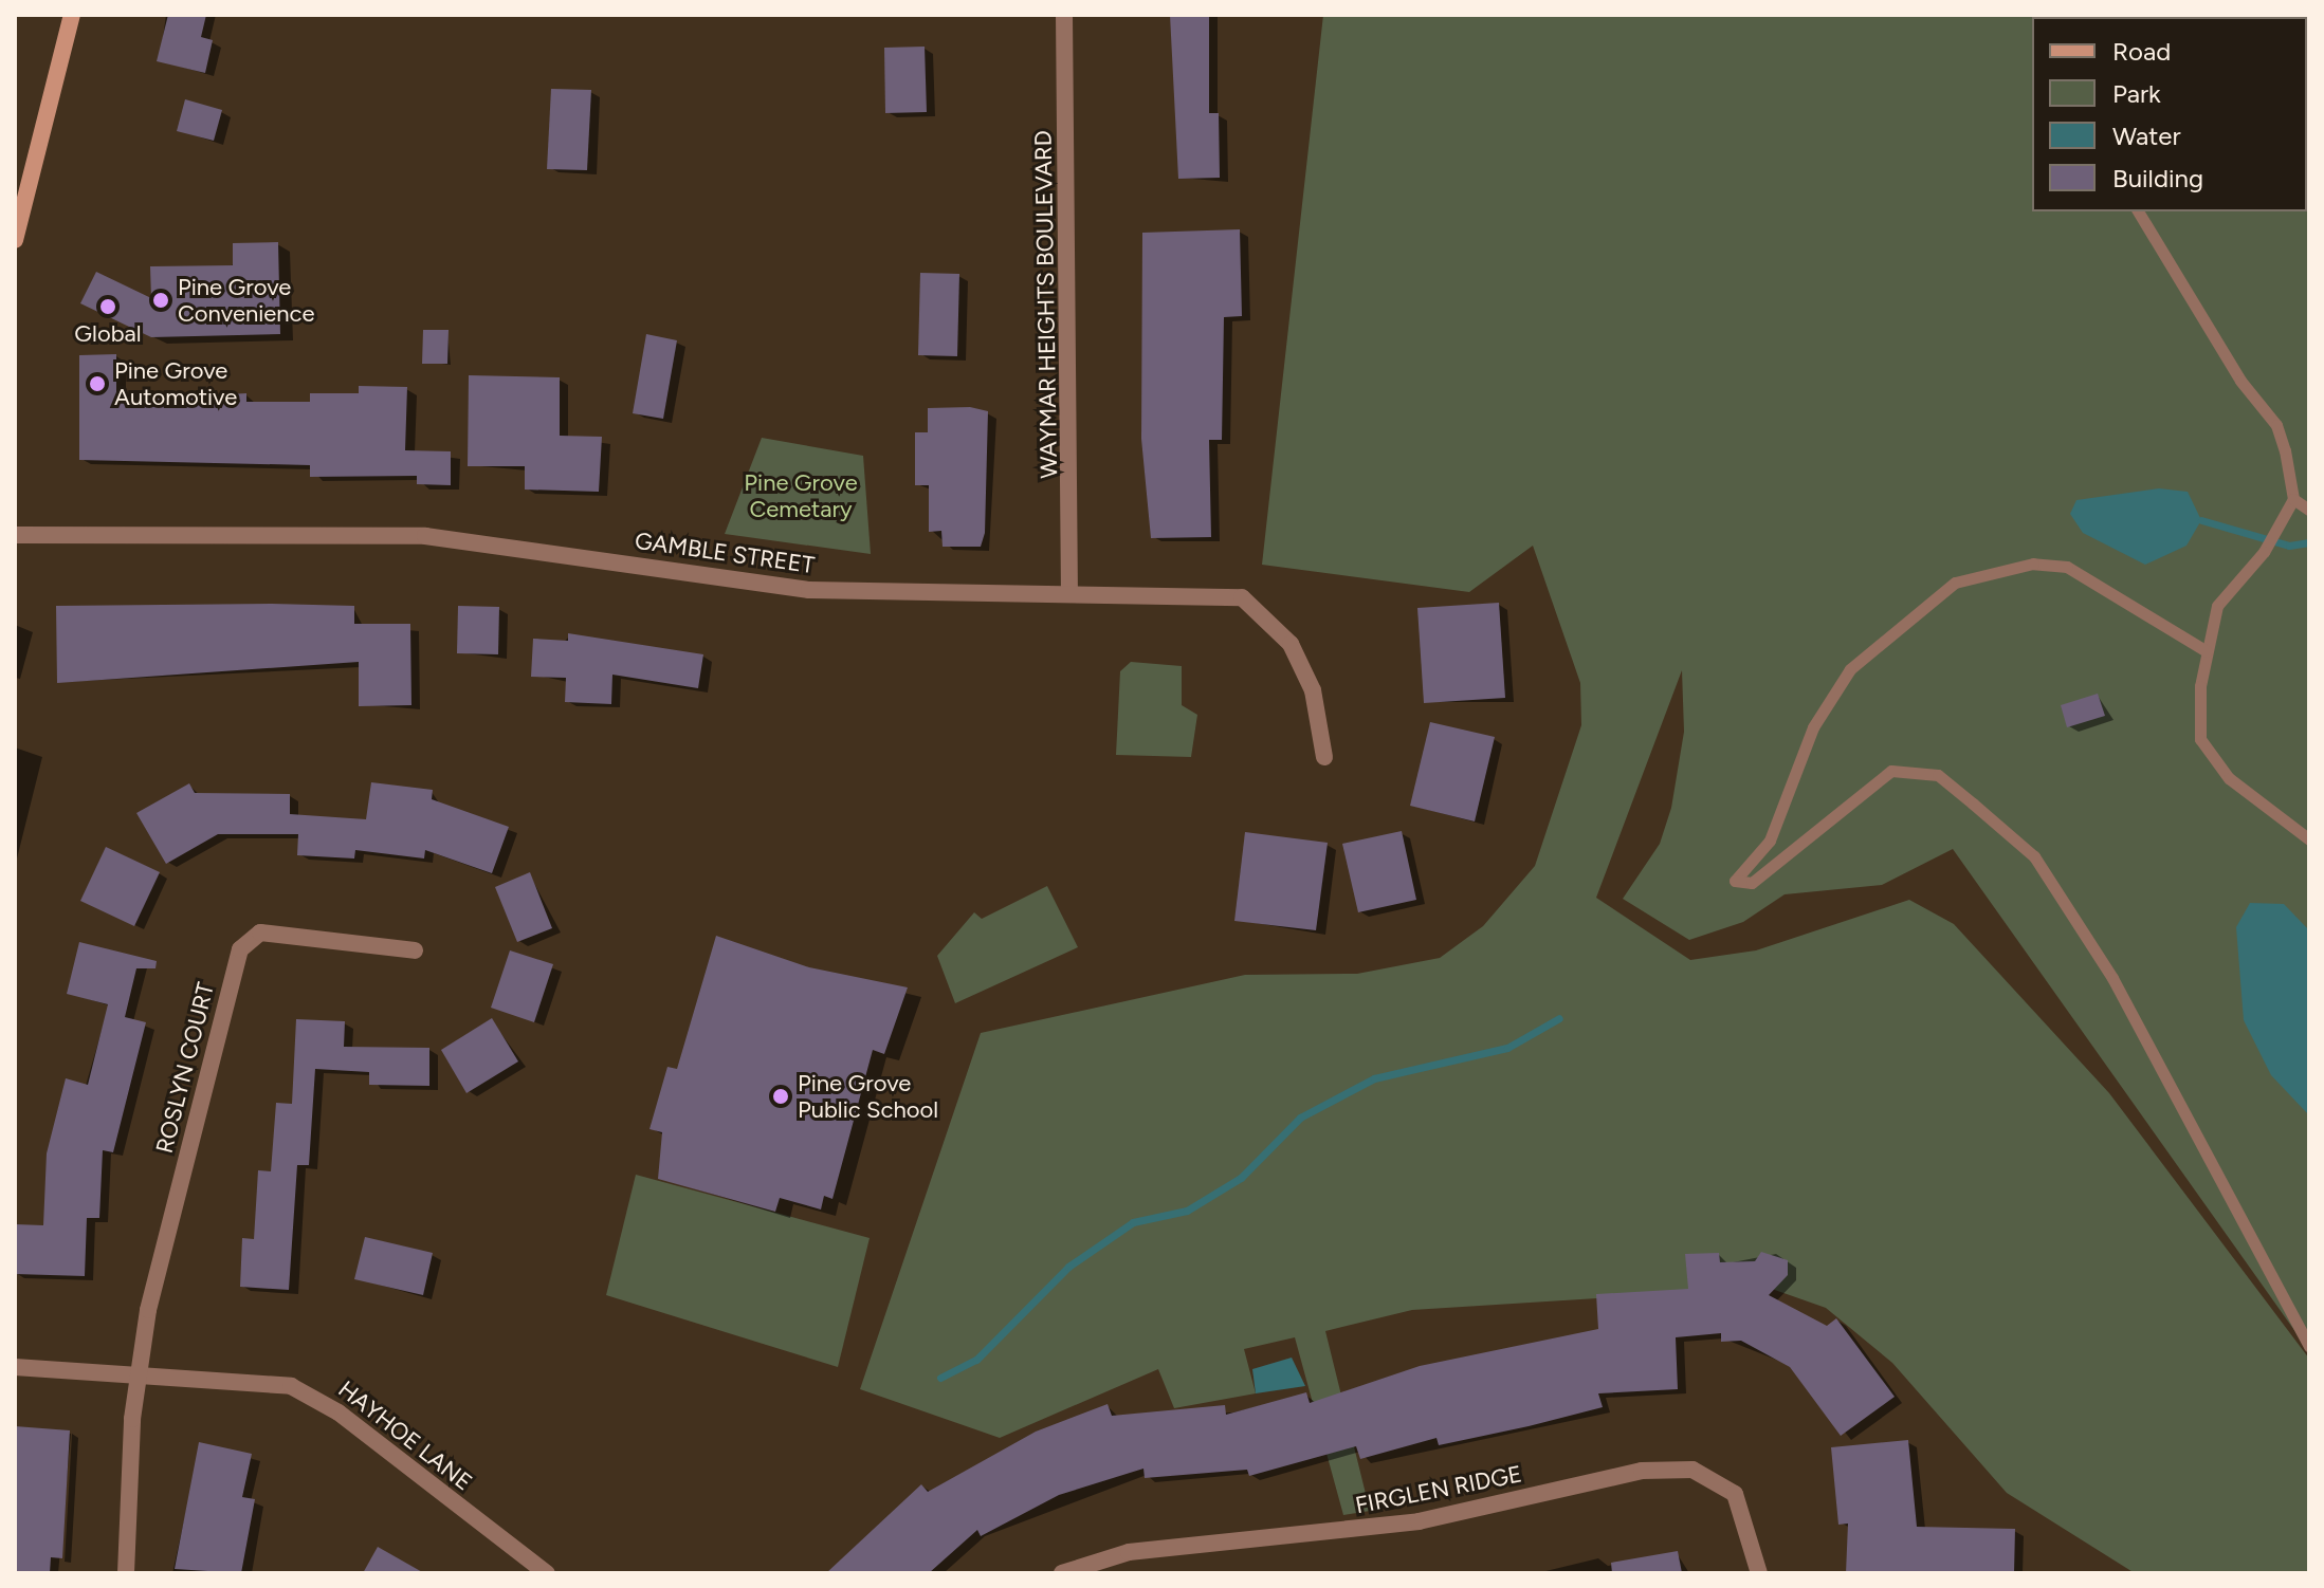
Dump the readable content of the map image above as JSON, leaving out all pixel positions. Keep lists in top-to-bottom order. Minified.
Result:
{"streets":{"street":["WAYMAR HEIGHTS BOULEVARD","GAMBLE STREET","ROSLYN COURT","HAYHOE LANE","FIRGLEN RIDGE"]},"crossings":[["WAYMAR HEIGHTS BOULEVARD","GAMBLE STREET"],["ROSLYN COURT","HAYHOE LANE"]],"parks":["Pine Grove Cemetary"],"places":["Pine Grove Convenience","Global","Pine Grove Automotive","Pine Grove Public School"],"legend":["Road","Park","Water","Building"]}
